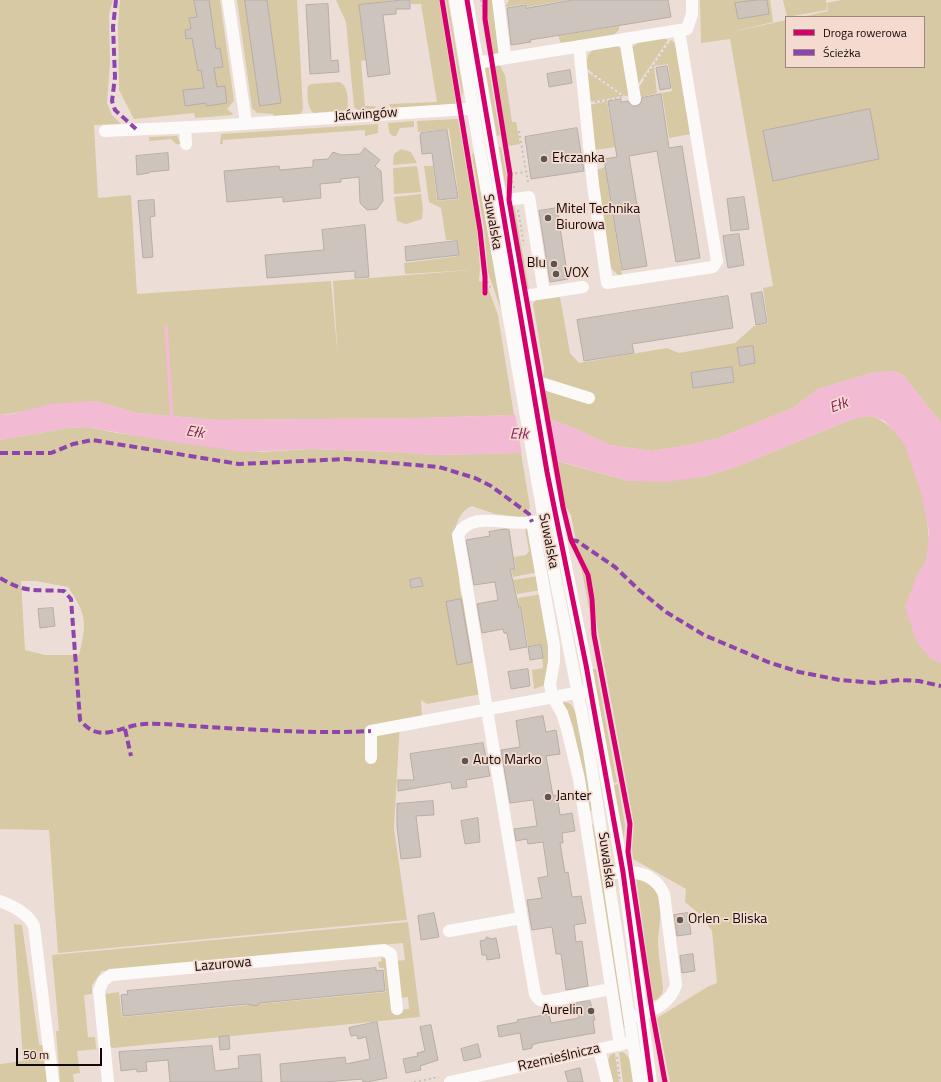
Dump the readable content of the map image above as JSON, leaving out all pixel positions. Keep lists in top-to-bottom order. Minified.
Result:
{"streets":{"street":["Jaćwingów","Suwalska","Lazurowa","Rzemieślnicza"]},"crossings":[["Jaćwingów","Suwalska"],["Suwalska","Rzemieślnicza"]],"water":["Ełk"],"places":["Ełczanka","Mitel Technika Biurowa","Blu","VOX","Auto Marko","Janter","Orlen - Bliska","Aurelin"],"legend":["Droga rowerowa","Ścieżka"],"scale_bar":"50 m"}
